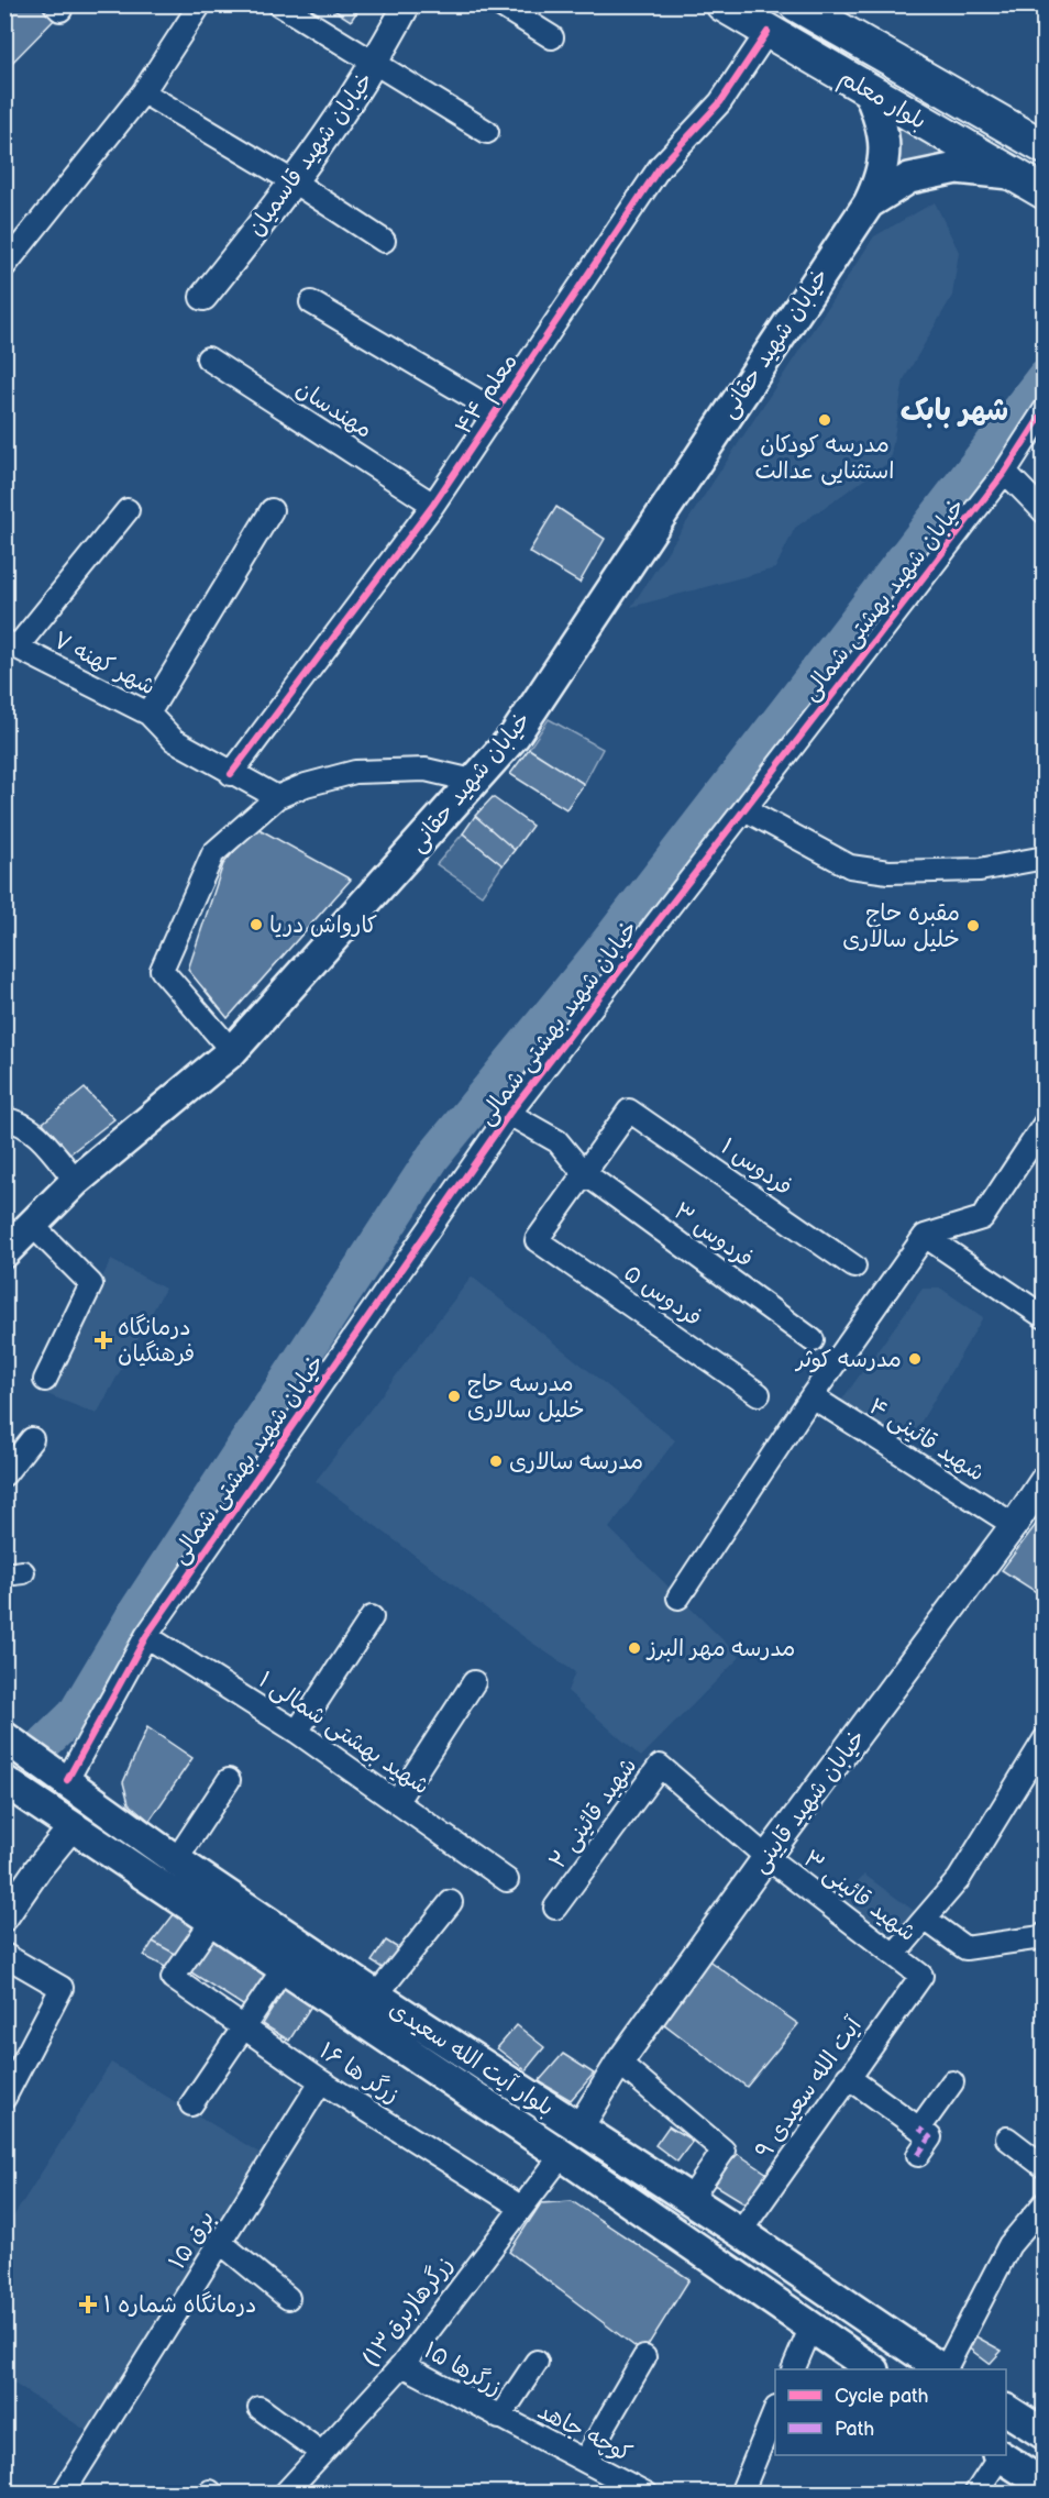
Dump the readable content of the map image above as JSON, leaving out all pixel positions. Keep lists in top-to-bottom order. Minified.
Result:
{"streets":{"main road":["بلوار معلم","خیابان شهید حقانی","بلوار آیت الله سعیدی"],"street":["خیابان شهید قاسمیان","معلم ۴۴","مهندسان","خیابان شهید بهشتی شمالی","شهر کهنه ۷","فردوس ۱","فردوس ۳","فردوس ۵","شهید قائینی ۴","شهید بهشتی شمالی ۱","خیابان شهید قایینی","شهید قائینی ۲","شهید قائینی ۳","زرگر ها ۱۶","آیت الله سعیدی ۹","برق ۱۵","زرگرها(برق۱۳)","زرگرها ۱۵","کوچه جاهد"]},"crossings":[["بلوار معلم","معلم ۴۴"],["معلم ۴۴","مهندسان"],["معلم ۴۴","شهر کهنه ۷"],["خیابان شهید بهشتی شمالی","فردوس ۳"],["خیابان شهید بهشتی شمالی","شهید بهشتی شمالی ۱"],["خیابان شهید بهشتی شمالی","بلوار آیت الله سعیدی"],["فردوس ۱","فردوس ۳"],["فردوس ۱","فردوس ۵"],["فردوس ۳","فردوس ۵"],["شهید قائینی ۴","خیابان شهید قایینی"],["خیابان شهید قایینی","شهید قائینی ۲"],["خیابان شهید قایینی","شهید قائینی ۳"],["خیابان شهید قایینی","بلوار آیت الله سعیدی"],["شهید قائینی ۲","شهید قائینی ۳"],["شهید قائینی ۳","آیت الله سعیدی ۹"],["بلوار آیت الله سعیدی","زرگر ها ۱۶"],["بلوار آیت الله سعیدی","آیت الله سعیدی ۹"],["بلوار آیت الله سعیدی","زرگرها(برق۱۳)"],["زرگر ها ۱۶","برق ۱۵"],["زرگر ها ۱۶","زرگرها(برق۱۳)"],["زرگرها(برق۱۳)","زرگرها ۱۵"],["زرگرها ۱۵","کوچه جاهد"]],"districts":["شهر بابک"],"places":{"other":["مدرسه کودکان استثنایی عدالت","کارواش دریا","مقبره حاج خلیل سالاری","مدرسه کوثر","مدرسه حاج خلیل سالاری","مدرسه سالاری","مدرسه مهر البرز"],"health":["درمانگاه فرهنگیان","درمانگاه شماره ۱"]},"legend":["Cycle path","Path"]}
